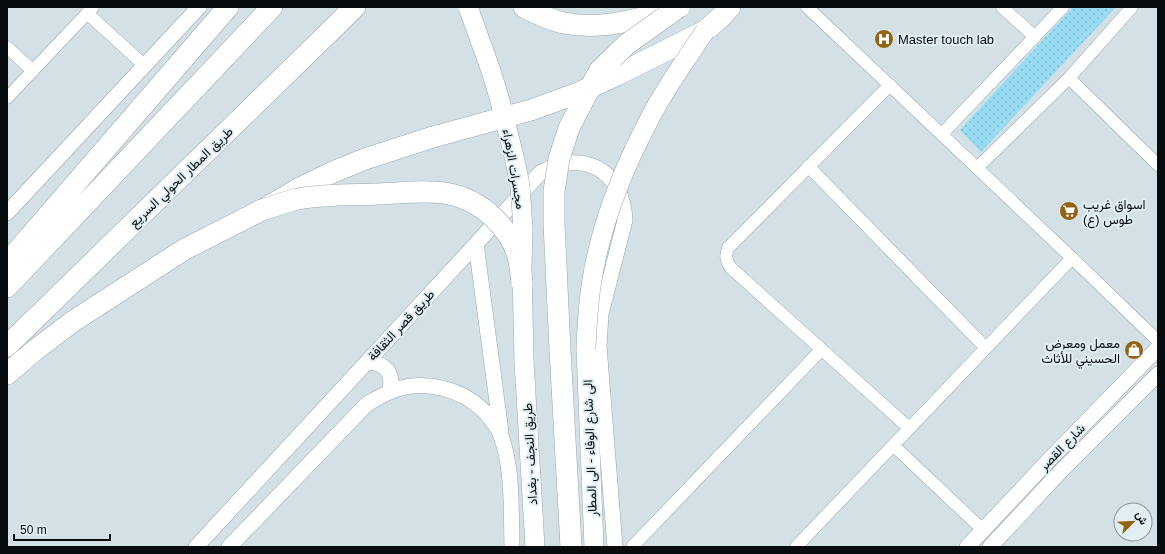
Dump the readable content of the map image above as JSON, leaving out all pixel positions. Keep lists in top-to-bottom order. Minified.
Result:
{"streets":{"highway":["طريق المطار الحولي السريع"],"main road":["مجسرات الزهراء","الى شارع الوفاء - الى المطار","طريق النجف - بغداد"],"street":["طريق قصر الثقافة","شارع القصر"]},"crossings":[["مجسرات الزهراء","طريق النجف - بغداد"]],"places":{"hospital":["Master touch lab"],"supermarket":["اسواق غريب طوس (ع)"],"shop":["معمل ومعرض الحسيني للأثاث"]},"scale_bar":"50 m","north":"top right"}
